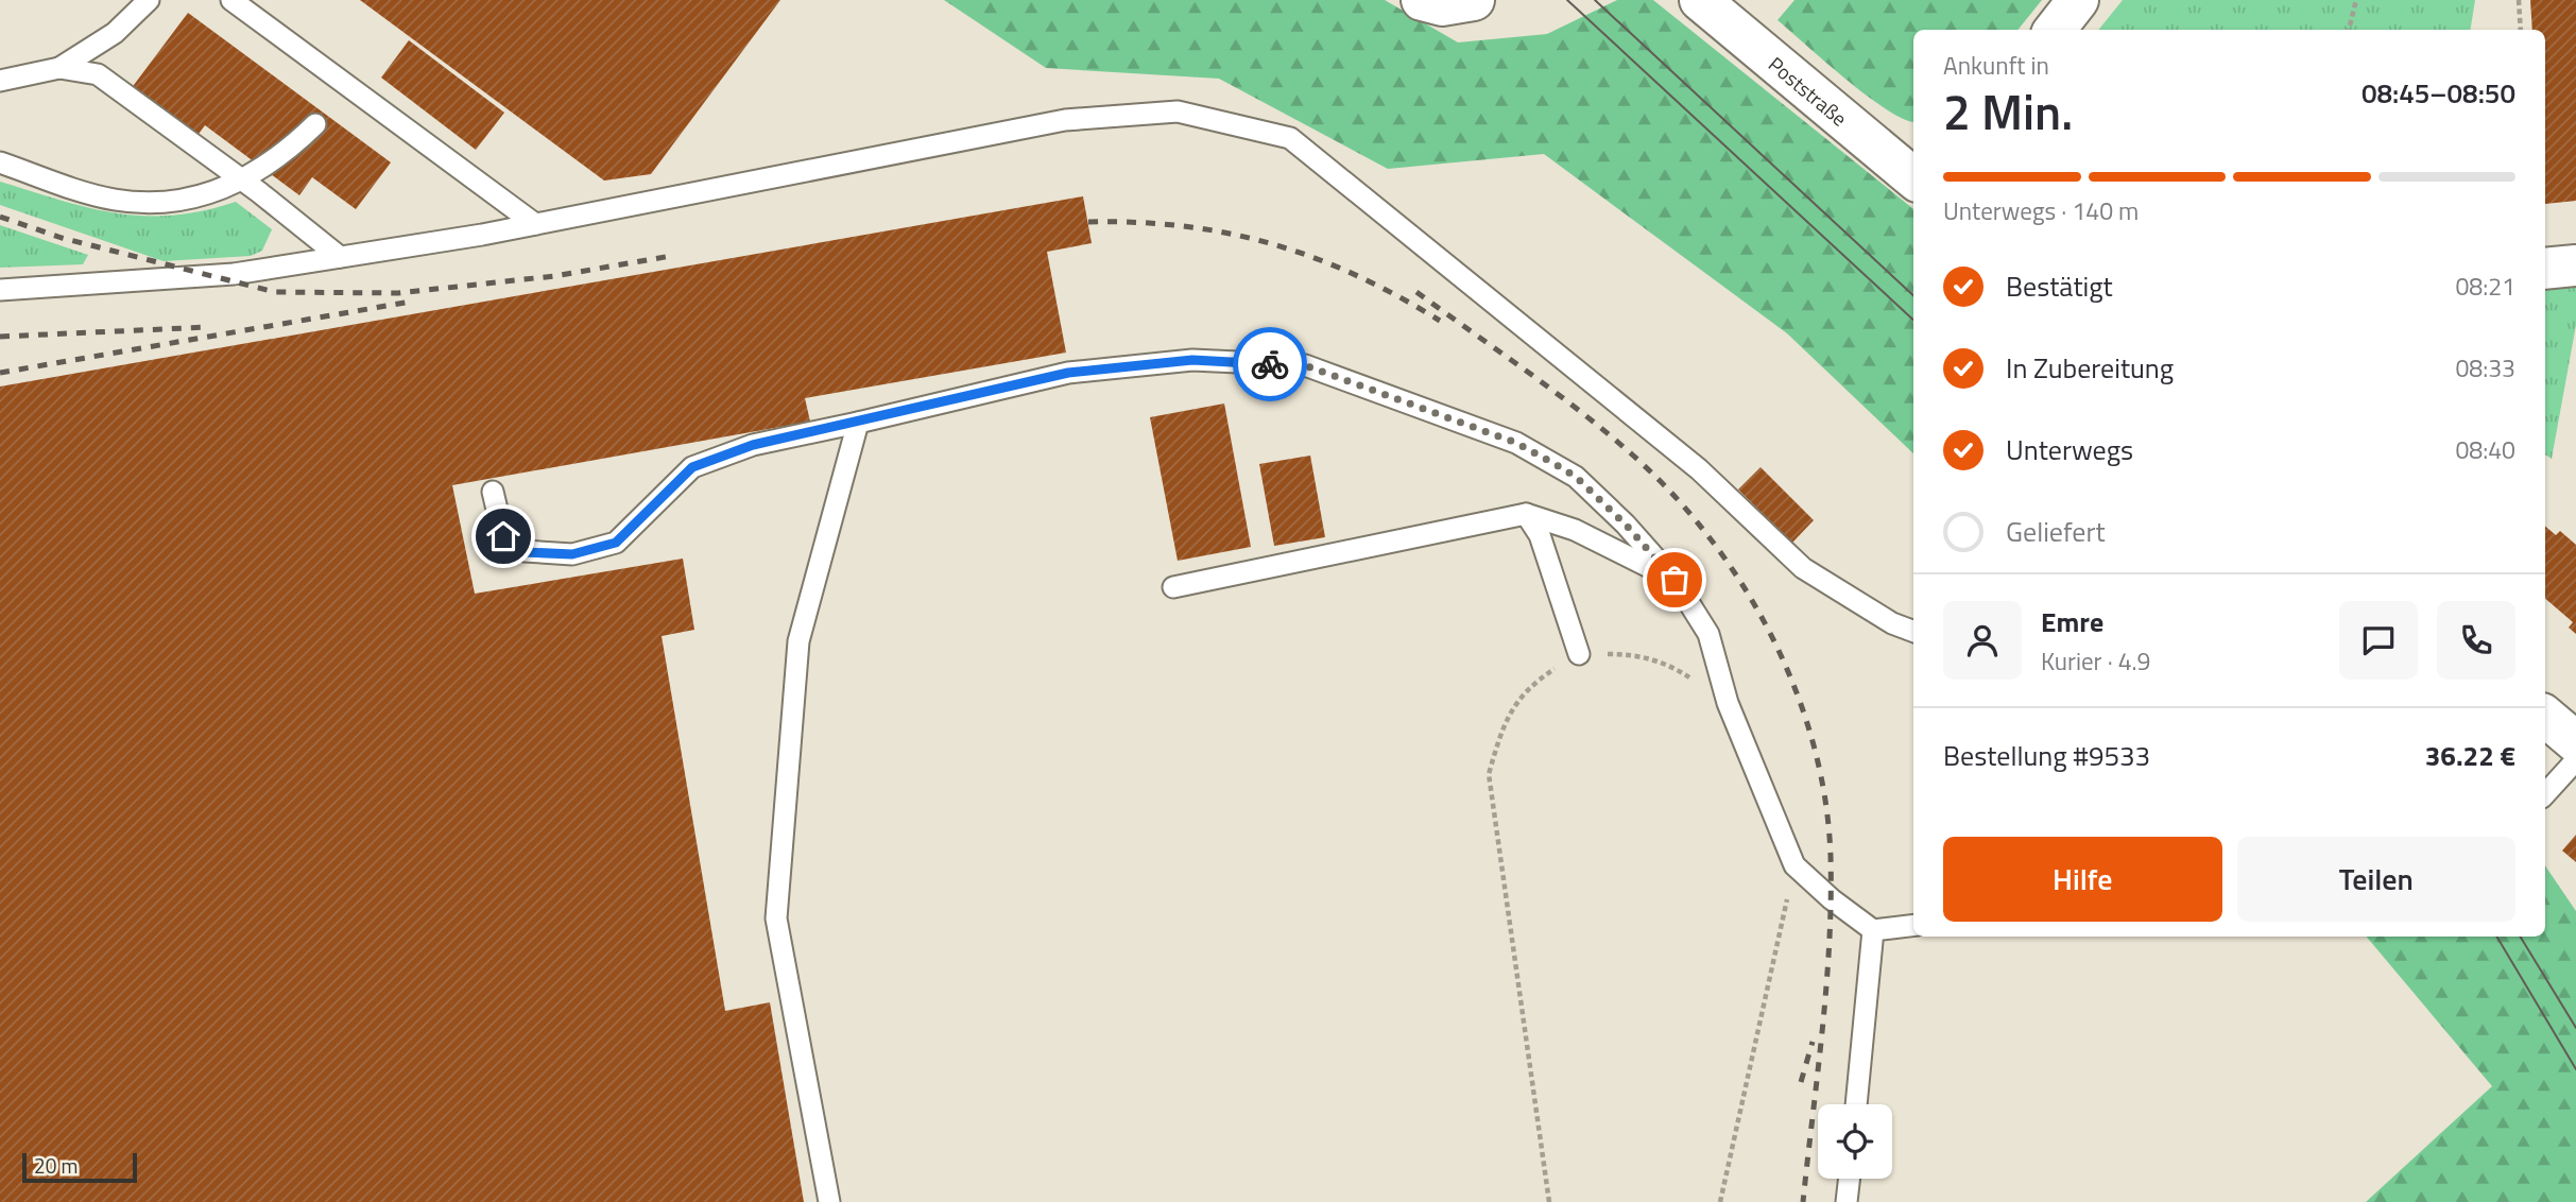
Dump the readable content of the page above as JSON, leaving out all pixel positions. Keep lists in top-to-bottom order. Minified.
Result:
{"streets":{"street":["Poststraße"]},"scale_bar":"20 m","page":{"heading":["2 Min.","Ankunft in","08:45–08:50"],"panel":["Emre","Kurier · 4.9","Bestellung #9533","36.22 €"],"bar":"Unterwegs · 140 m","list":[["Bestätigt","08:21"],["In Zubereitung","08:33"],["Unterwegs","08:40"],"Geliefert"],"buttons":["Hilfe","Teilen"],"scale":"20 m"}}
